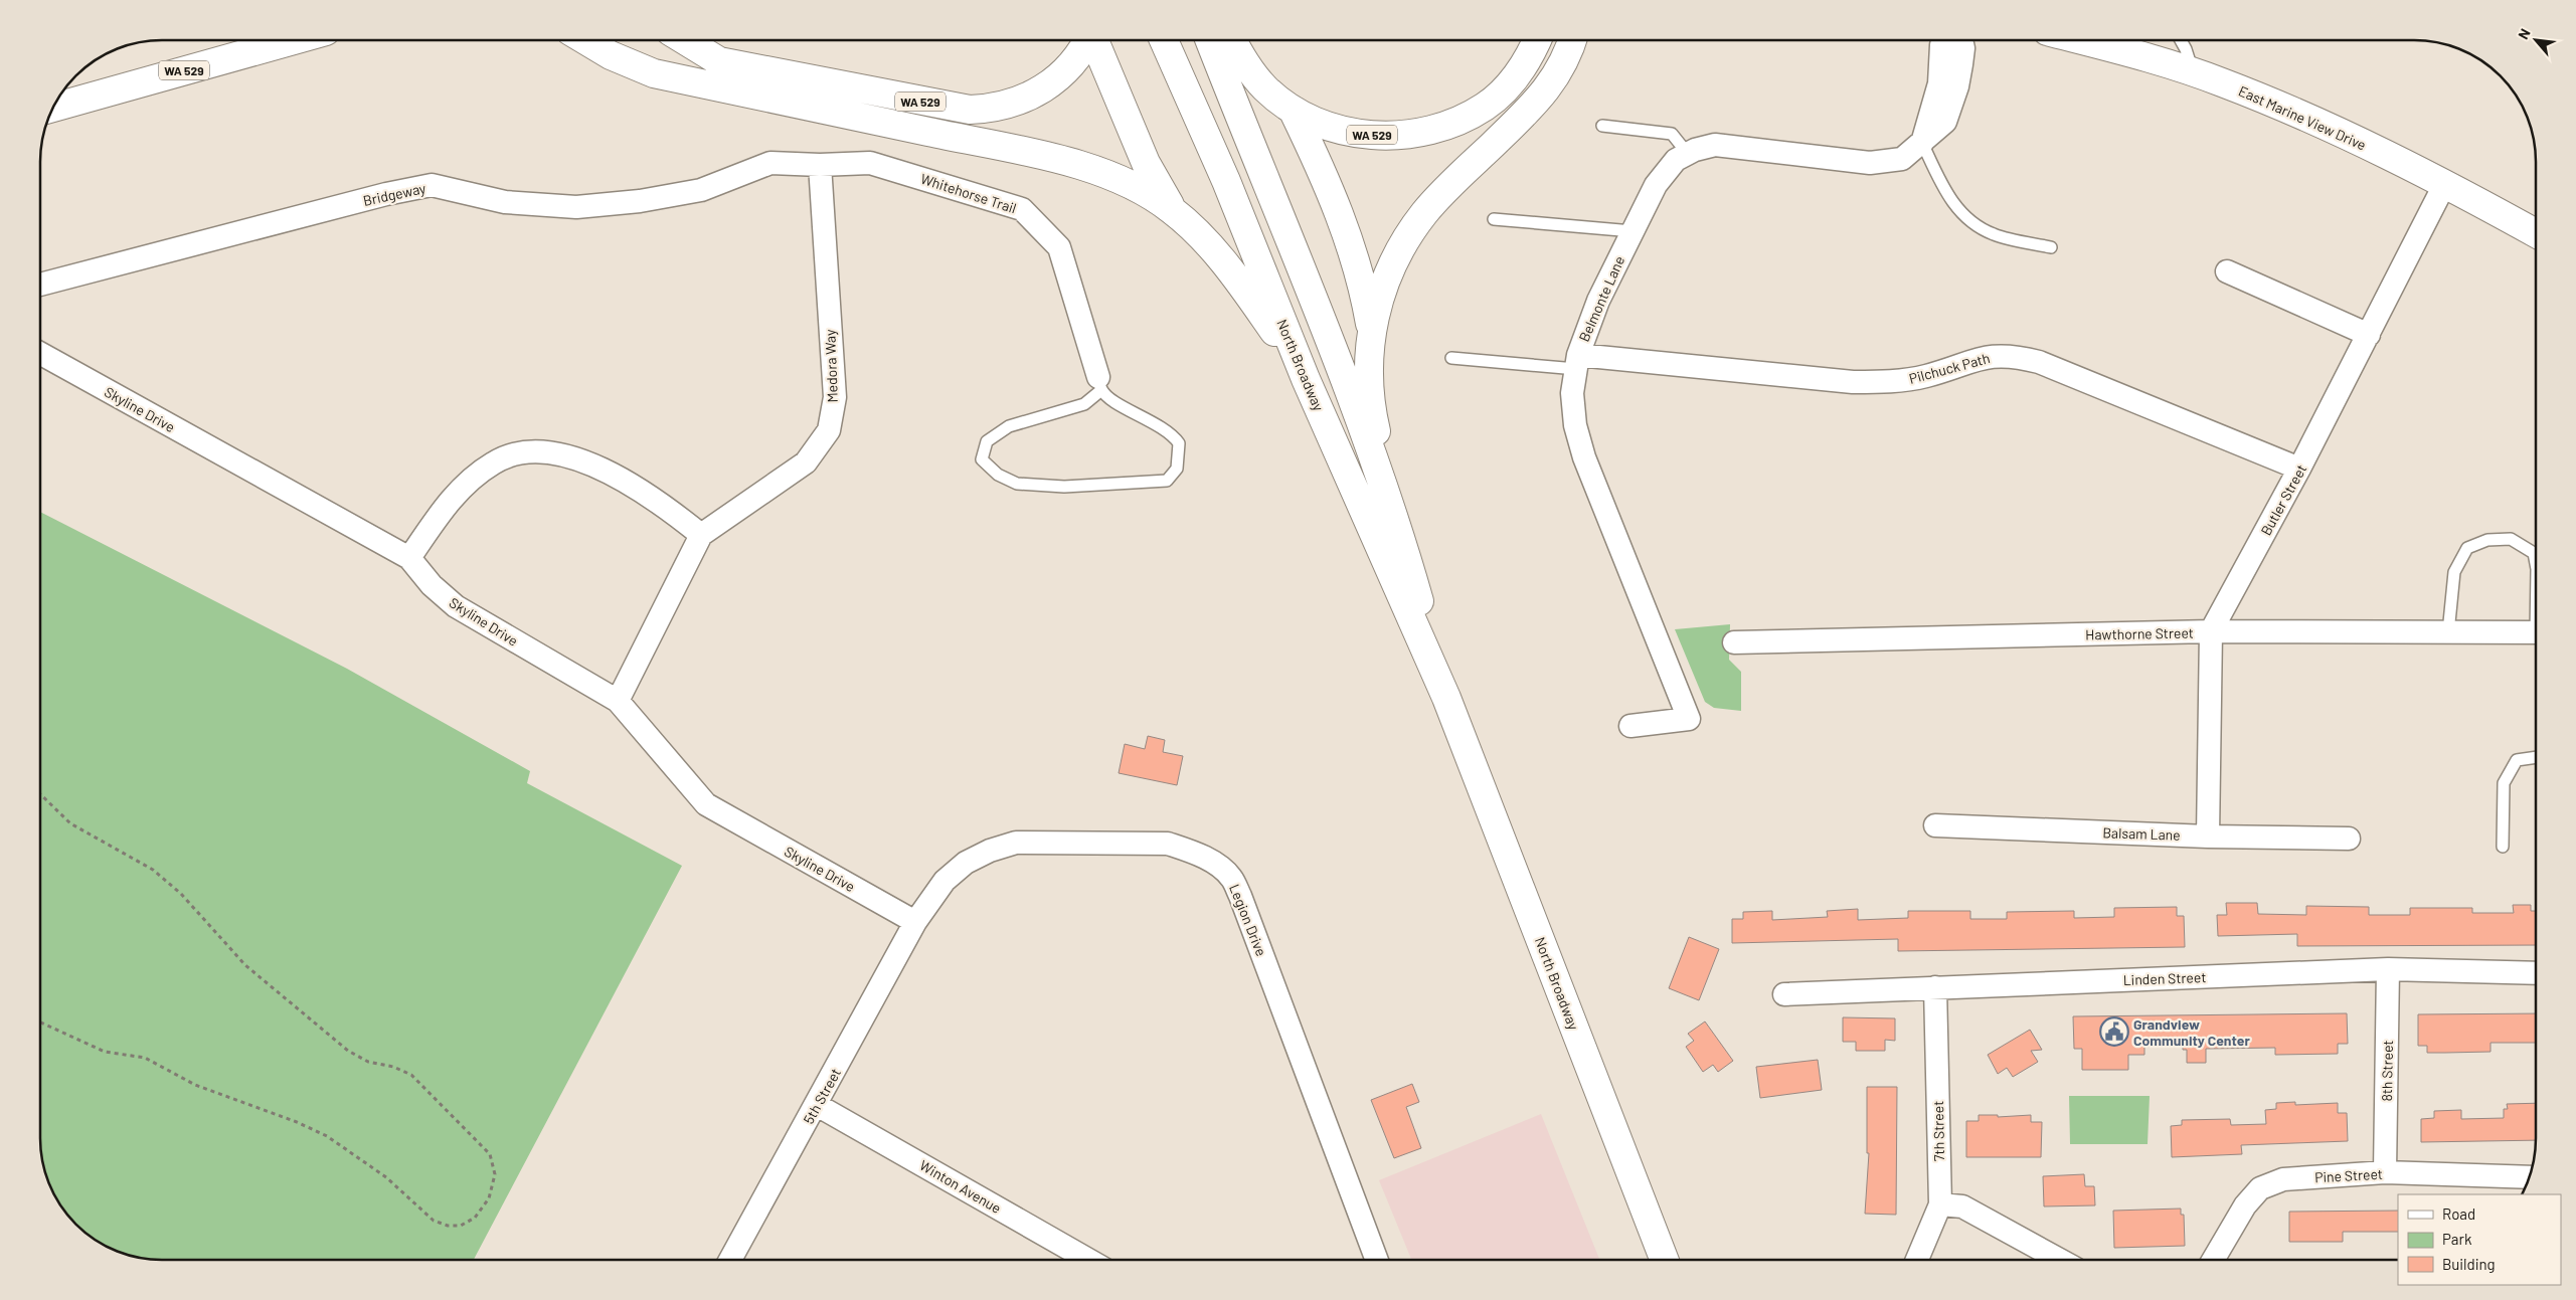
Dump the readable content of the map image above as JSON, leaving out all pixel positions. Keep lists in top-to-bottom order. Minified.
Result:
{"streets":{"main road":["WA 529","East Marine View Drive","North Broadway"],"street":["Whitehorse Trail","Bridgeway","Belmonte Lane","Medora Way","Pilchuck Path","Skyline Drive","Butler Street","Hawthorne Street","Balsam Lane","Legion Drive","Linden Street","8th Street","5th Street","7th Street","Pine Street","Winton Avenue"]},"crossings":[["East Marine View Drive","Butler Street"],["Whitehorse Trail","Bridgeway"],["Whitehorse Trail","Medora Way"],["Bridgeway","Medora Way"],["Belmonte Lane","Pilchuck Path"],["Medora Way","Skyline Drive"],["Pilchuck Path","Butler Street"],["Skyline Drive","Legion Drive"],["Skyline Drive","5th Street"],["Butler Street","Hawthorne Street"],["Butler Street","Balsam Lane"],["Legion Drive","5th Street"],["Linden Street","8th Street"],["Linden Street","7th Street"],["8th Street","Pine Street"],["5th Street","Winton Avenue"]],"places":{"public building":["Grandview Community Center"]},"legend":["Road","Park","Building"],"north":"top left"}
